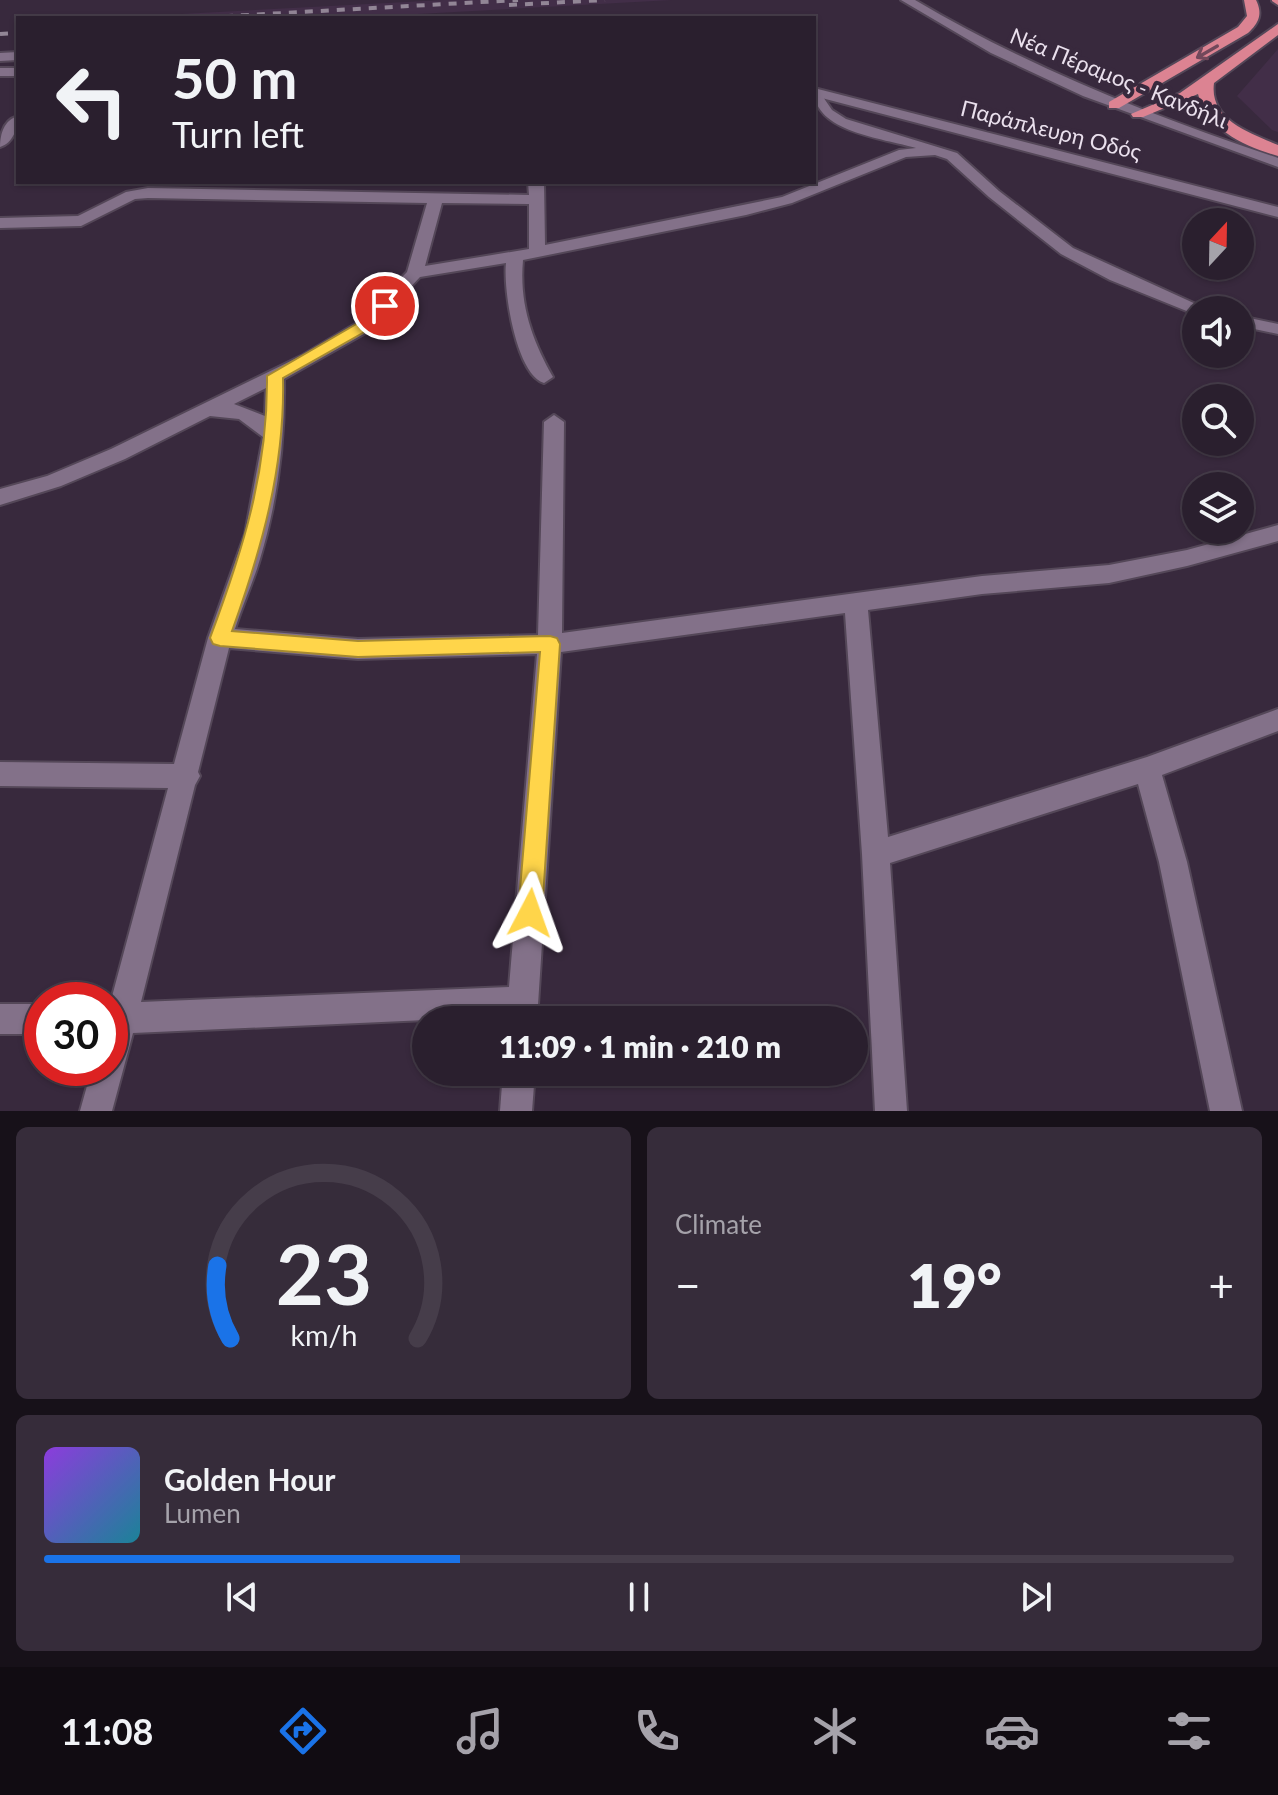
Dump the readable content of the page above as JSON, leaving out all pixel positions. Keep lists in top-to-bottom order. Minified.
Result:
{"streets":{"street":["Νέα Πέραμος - Κανδήλι","Παράπλευρη Οδός"]},"north":"top","page":{"turn":["50 m","Turn left"],"limit":"30","trip":"11:09 · 1 min · 210 m","tile":"Climate","heat":["−","19°","+"],"song":["Golden Hour","Lumen"],"tabs":"11:08","gauge":["23","km/h"]}}
